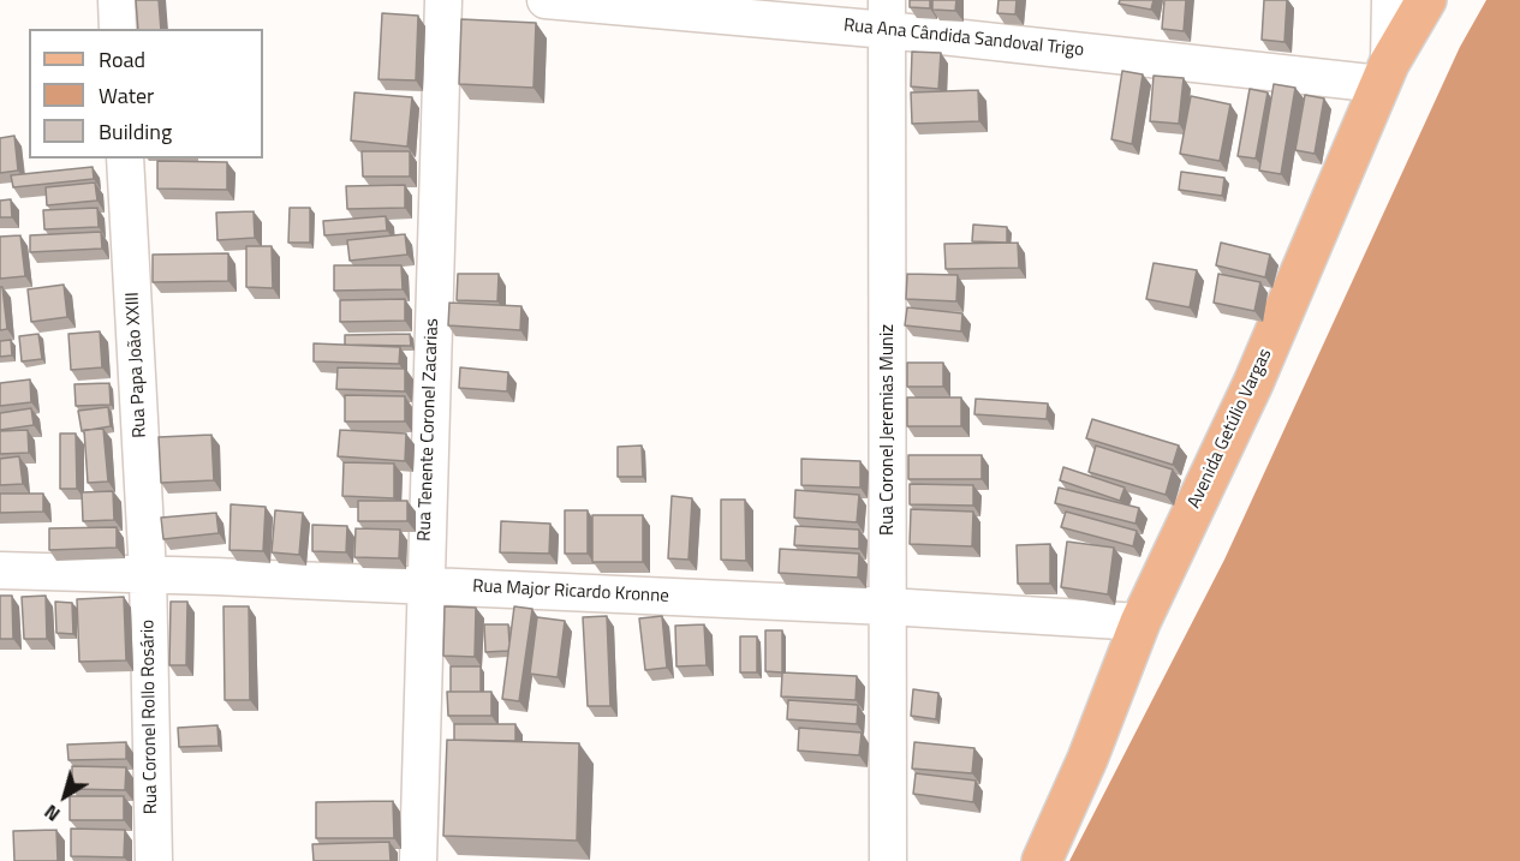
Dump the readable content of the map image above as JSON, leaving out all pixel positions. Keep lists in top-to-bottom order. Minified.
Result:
{"streets":{"main road":["Avenida Getúlio Vargas"],"street":["Rua Ana Cândida Sandoval Trigo","Rua Papa João XXIII","Rua Tenente Coronel Zacarias","Rua Coronel Jeremias Muniz","Rua Major Ricardo Kronne","Rua Coronel Rollo Rosário"]},"crossings":[["Rua Ana Cândida Sandoval Trigo","Avenida Getúlio Vargas"],["Rua Ana Cândida Sandoval Trigo","Rua Coronel Jeremias Muniz"],["Rua Papa João XXIII","Rua Major Ricardo Kronne"],["Rua Papa João XXIII","Rua Coronel Rollo Rosário"],["Avenida Getúlio Vargas","Rua Major Ricardo Kronne"],["Rua Tenente Coronel Zacarias","Rua Major Ricardo Kronne"],["Rua Coronel Jeremias Muniz","Rua Major Ricardo Kronne"],["Rua Major Ricardo Kronne","Rua Coronel Rollo Rosário"]],"legend":["Road","Water","Building"],"north":"bottom left"}
